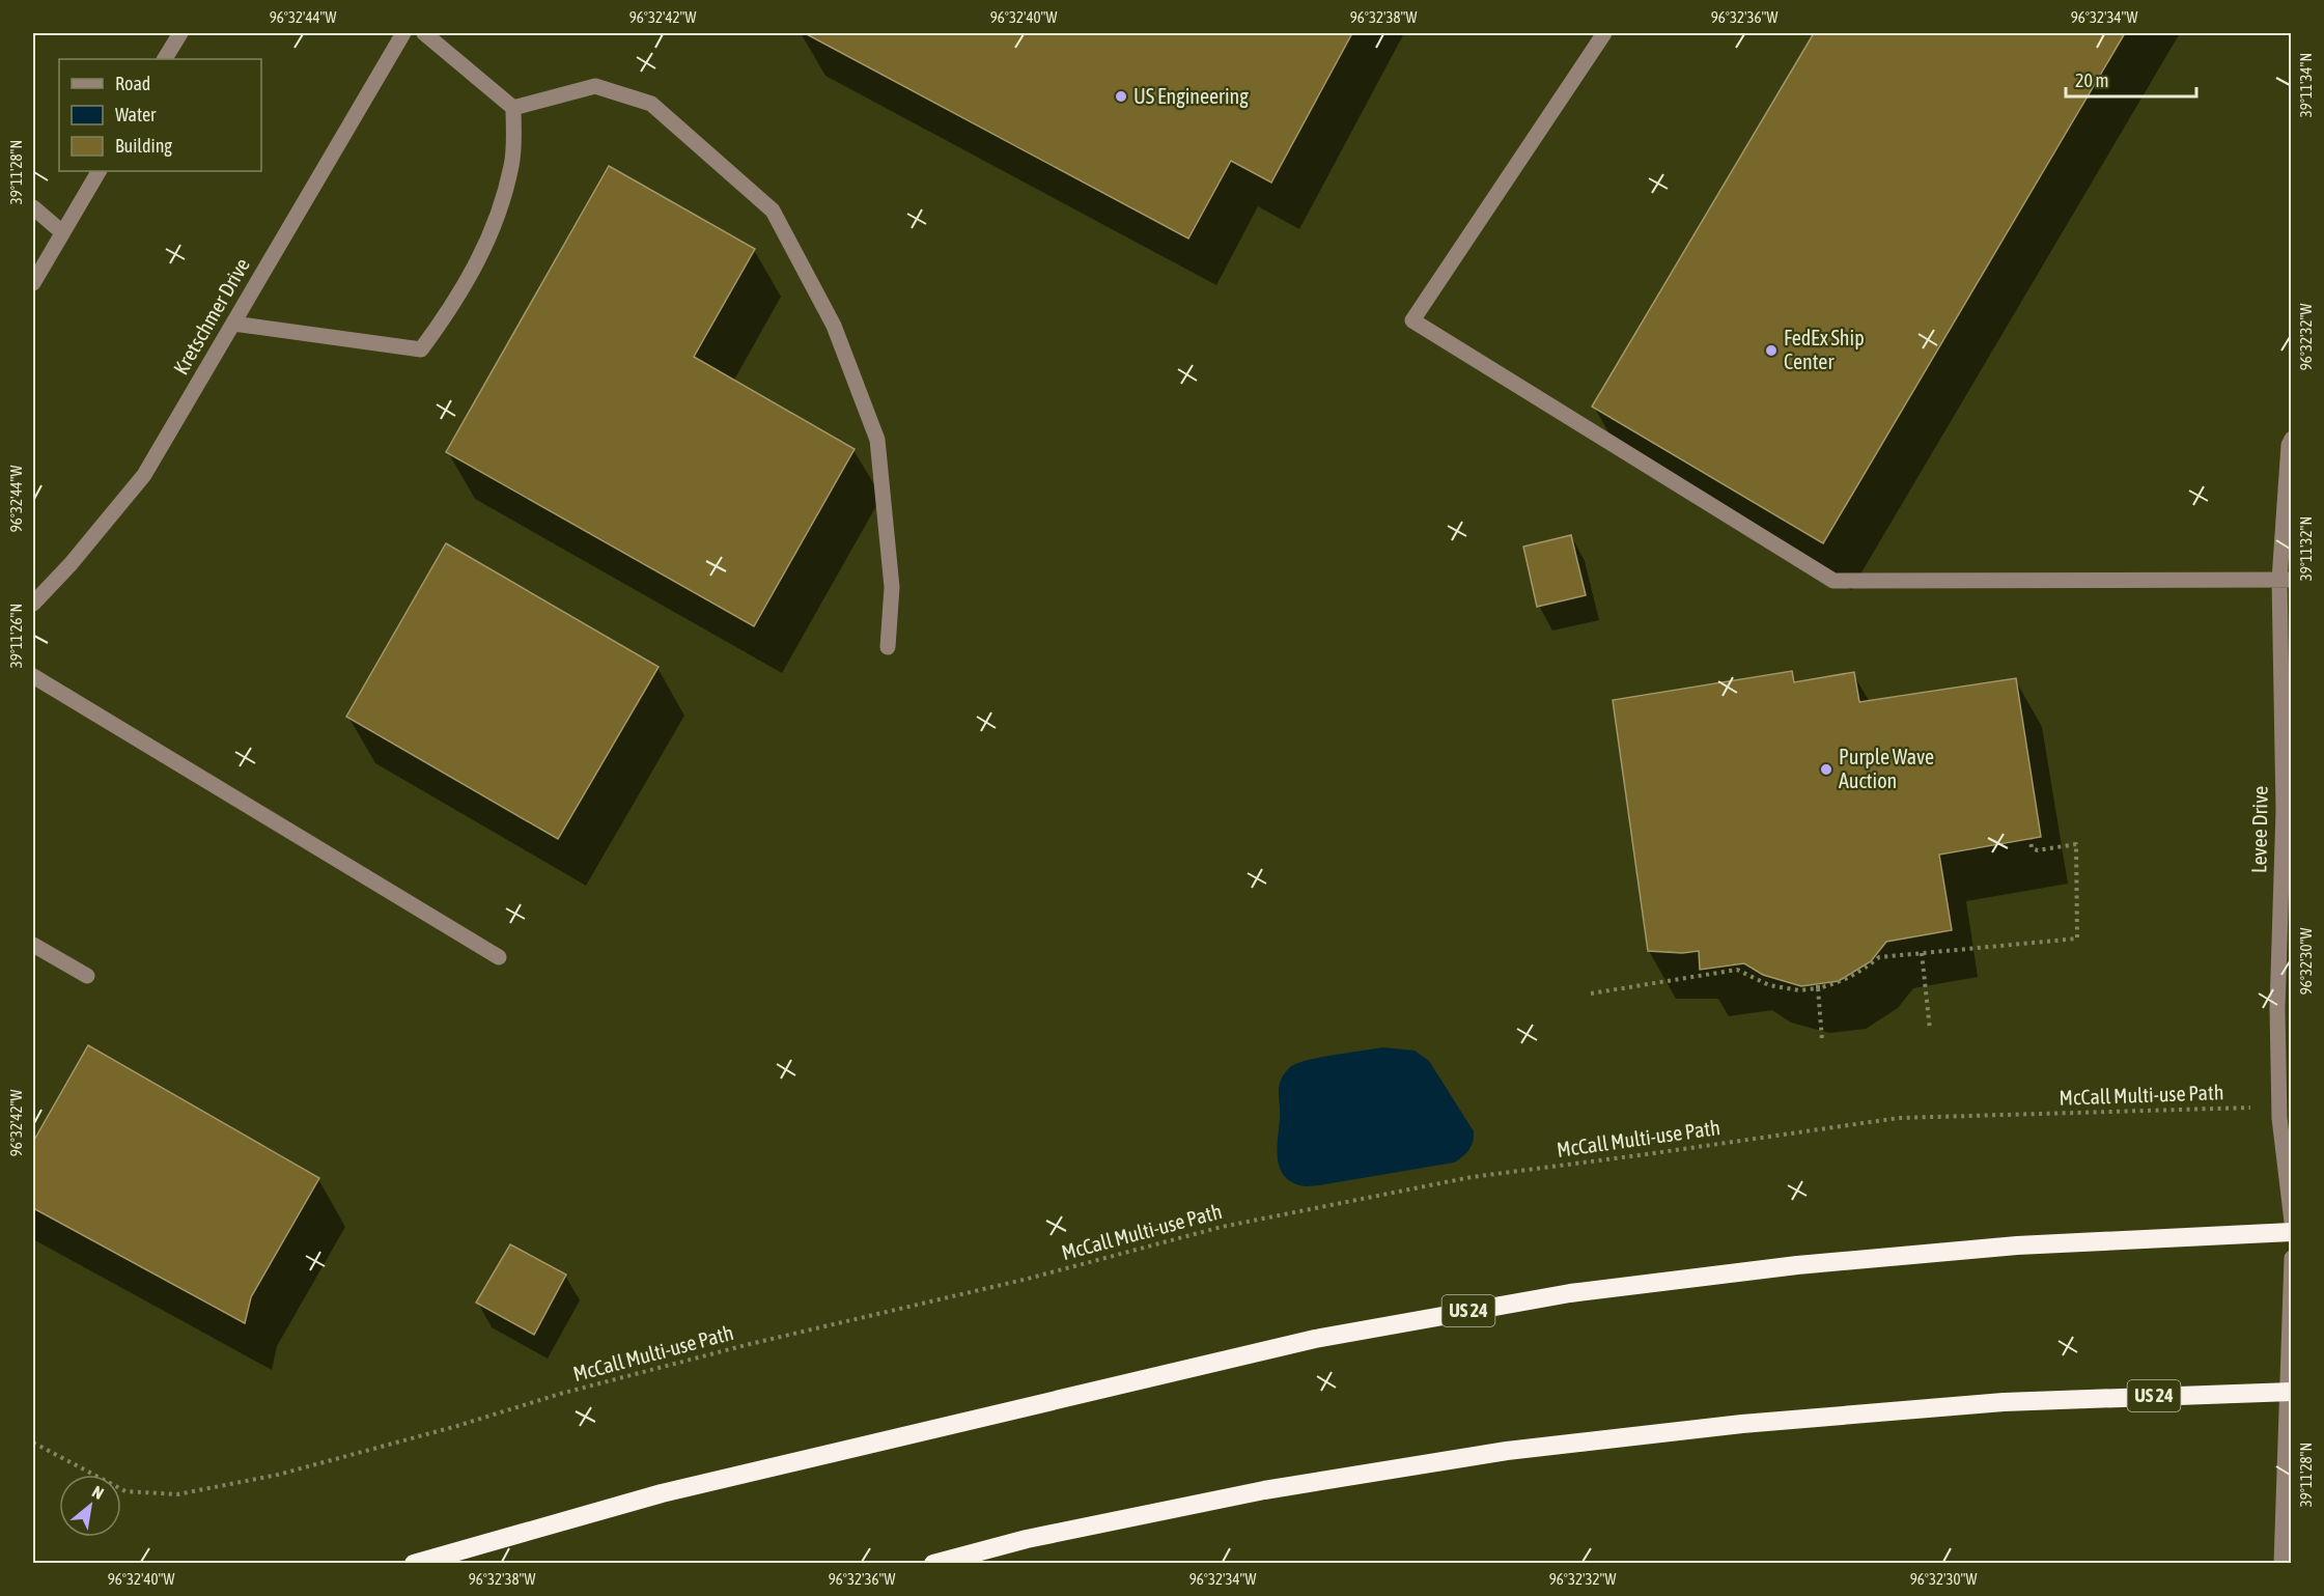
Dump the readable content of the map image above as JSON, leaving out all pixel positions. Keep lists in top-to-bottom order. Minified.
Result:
{"streets":{"highway":["US 24"],"street":["Kretschmer Drive","Levee Drive"],"path":["McCall Multi-use Path"]},"crossings":[["Levee Drive","McCall Multi-use Path"]],"places":["US Engineering","FedEx Ship Center","Purple Wave Auction"],"legend":["Road","Water","Building"],"scale_bar":"20 m","north":"top right","coordinates":["96°32'44\"W","96°32'42\"W","96°32'40\"W","96°32'38\"W","96°32'36\"W","96°32'34\"W","39°11'34\"N","39°11'28\"N","96°32'32\"W","39°11'32\"N","39°11'26\"N","96°32'30\"W"]}
